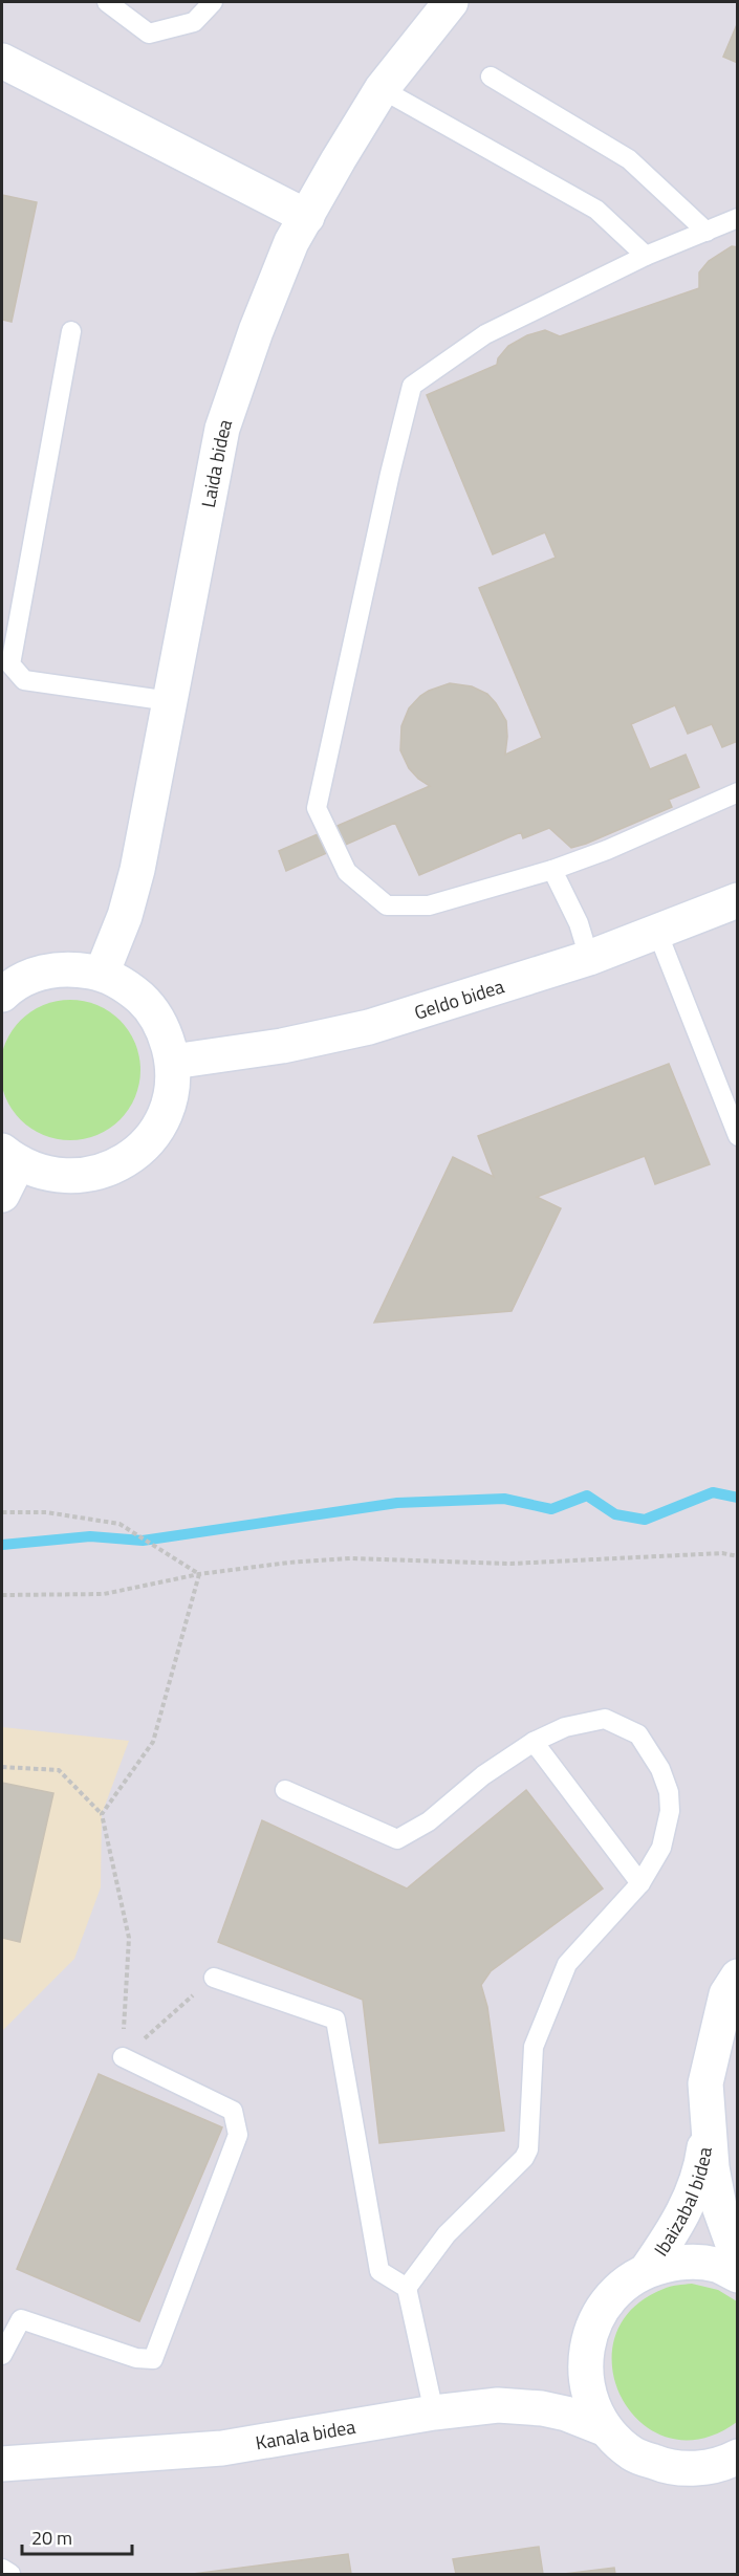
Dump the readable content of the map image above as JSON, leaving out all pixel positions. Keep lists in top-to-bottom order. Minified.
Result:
{"streets":{"street":["Laida bidea","Geldo bidea","Ibaizabal bidea","Kanala bidea"]},"scale_bar":"20 m"}
